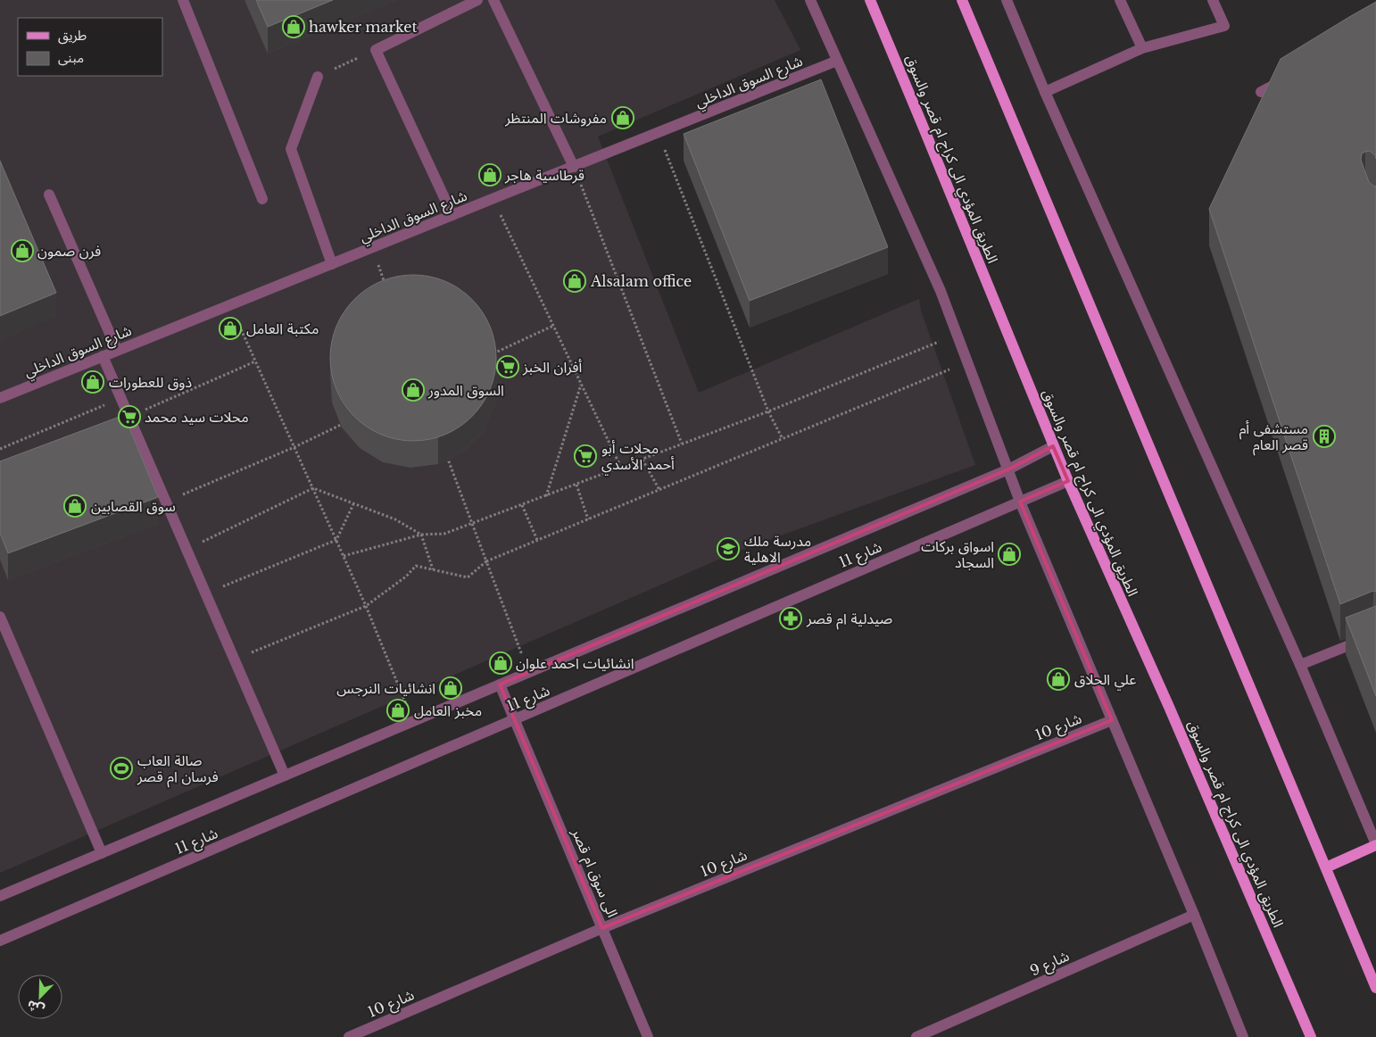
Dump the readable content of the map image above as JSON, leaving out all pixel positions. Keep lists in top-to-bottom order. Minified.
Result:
{"streets":{"main road":["الطريق المؤدي الى كراج ام قصر والسوق"],"street":["شارع السوق الداخلي","شارع 11","شارع 10","الى سوق ام قصر","شارع 9"]},"crossings":[["الطريق المؤدي الى كراج ام قصر والسوق","شارع 11"],["شارع 11","الى سوق ام قصر"],["شارع 10","الى سوق ام قصر"]],"places":{"shop":["hawker market","مفروشات المنتظر","قرطاسية هاجر","فرن صمون","Alsalam office","مكتبة العامل","ذوق للعطورات","السوق المدور","سوق القصابين","اسواق بركات السجاد","انشائيات احمد علوان","علي الحلاق","انشائيات النرجس","مخبز العامل"],"supermarket":["أفران الخبز","محلات سيد محمد","محلات أبو أحمد الأسدي"],"building":["مستشفى أم قصر العام"],"school or university":["مدرسة ملك الاهلية"],"pharmacy":["صيدلية ام قصر"],"sports":["صالة العاب فرسان ام قصر"]},"legend":["طريق","مبنى"],"north":"bottom left"}
